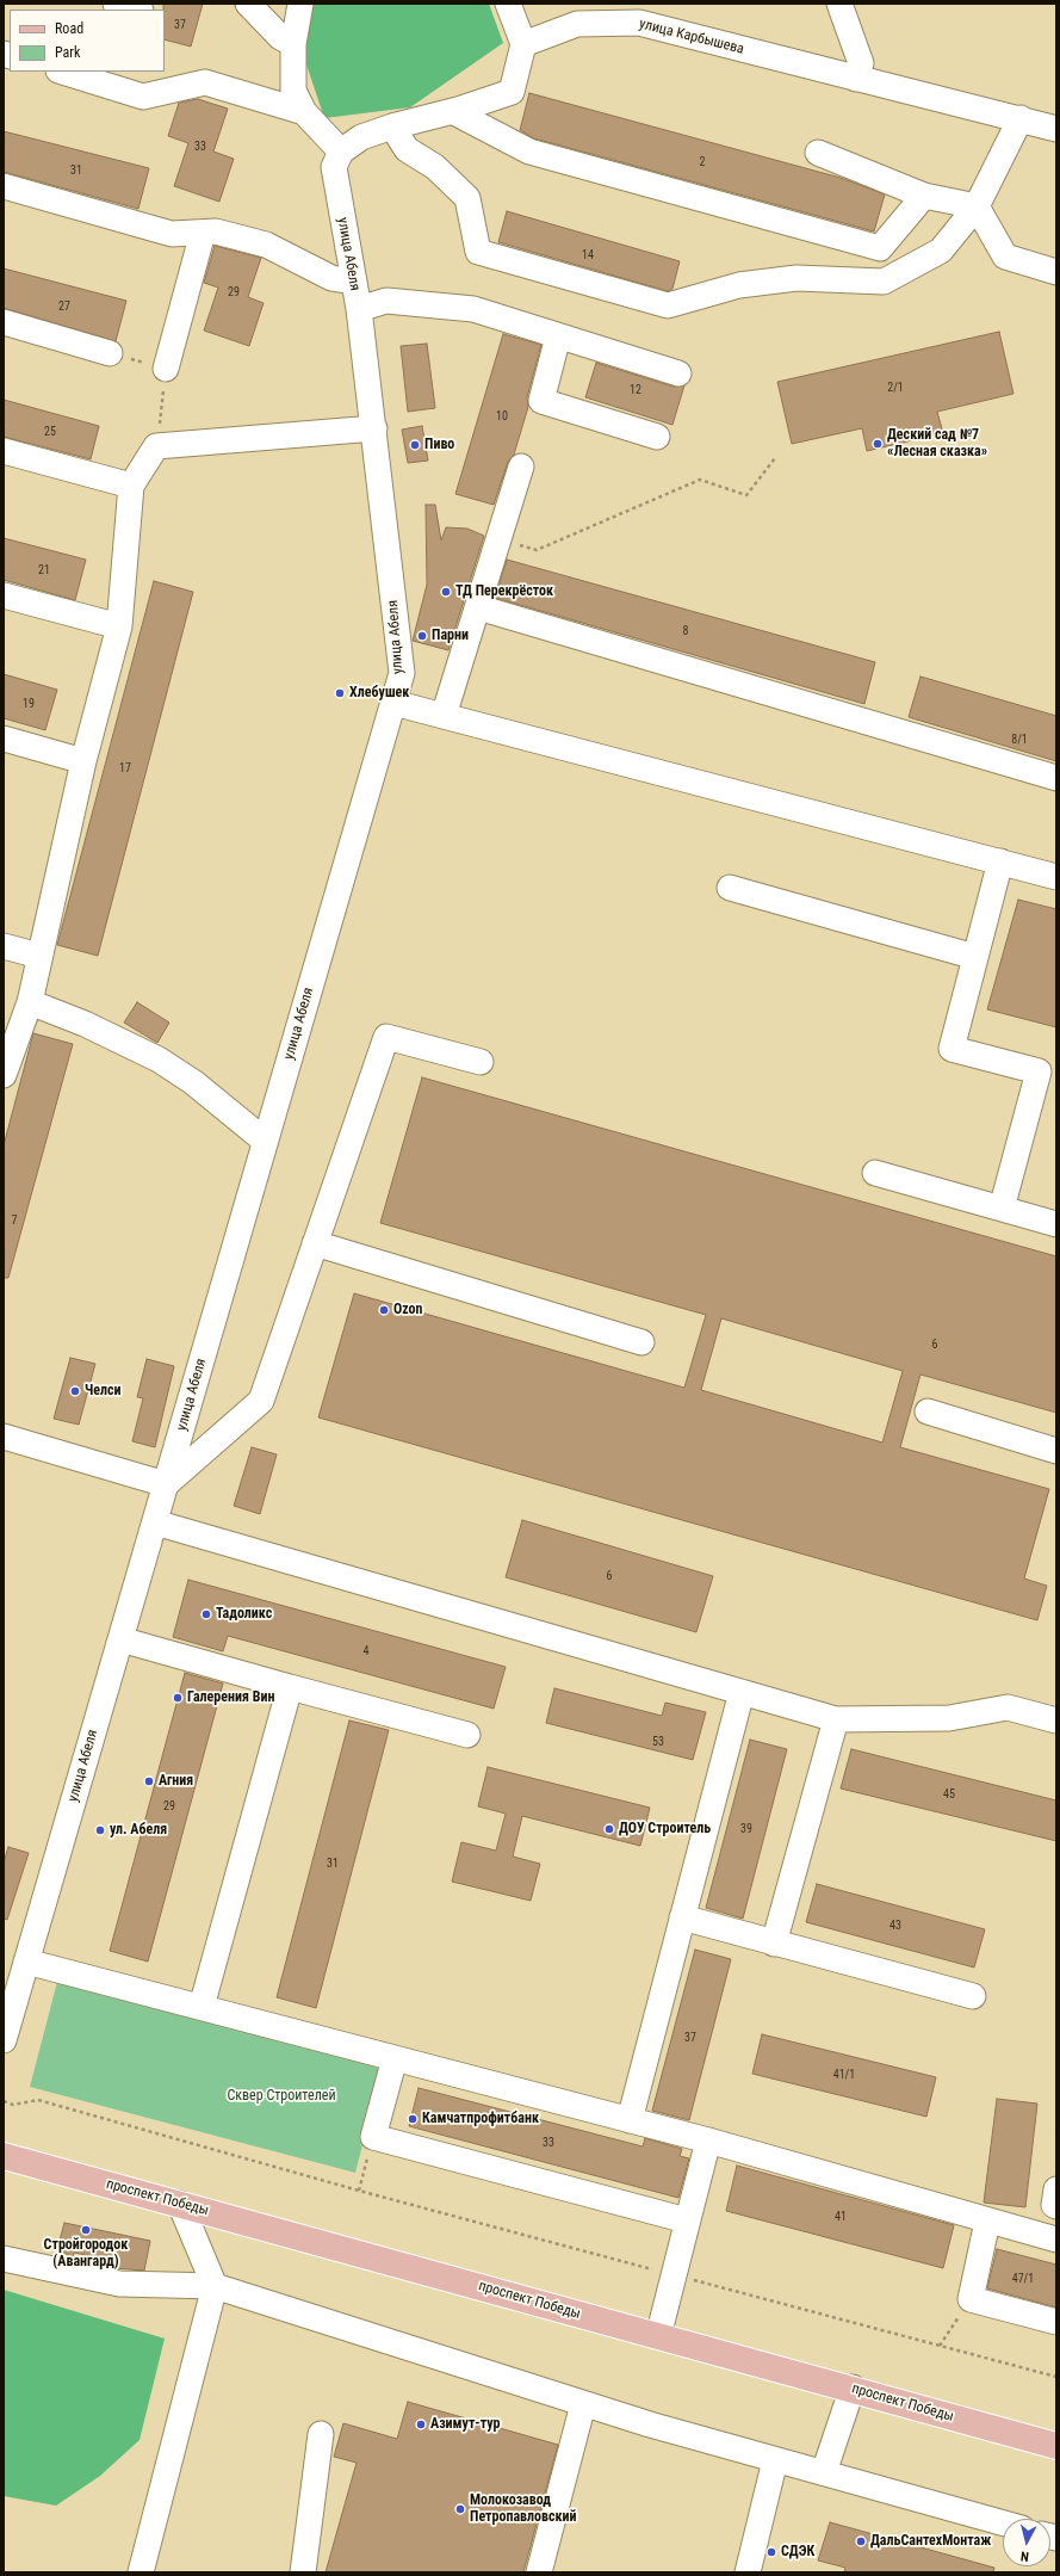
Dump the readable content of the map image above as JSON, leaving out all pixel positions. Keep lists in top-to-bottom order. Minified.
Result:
{"streets":{"main road":["проспект Победы"],"street":["улица Карбышева","улица Абеля"]},"parks":["Сквер Строителей"],"places":["Деский сад №7 «Лесная сказка»","Пиво","ТД Перекрёсток","Парни","Хлебушек","Ozon","Челси","Тадоликс","Галерения Вин","Агния","ДОУ Строитель","ул. Абеля","Камчатпрофитбанк","Стройгородок (Авангард)","Азимут-тур","Молокозавод Петропавловский","ДальСантехМонтаж","СДЭК"],"house_numbers":["37","33","2","31","14","29","27","2/1","12","10","25","21","8","19","8/1","17","7","6","6","4","53","45","29","39","31","43","37","41/1","33","41","47/1"],"legend":["Road","Park"],"north":"bottom"}
